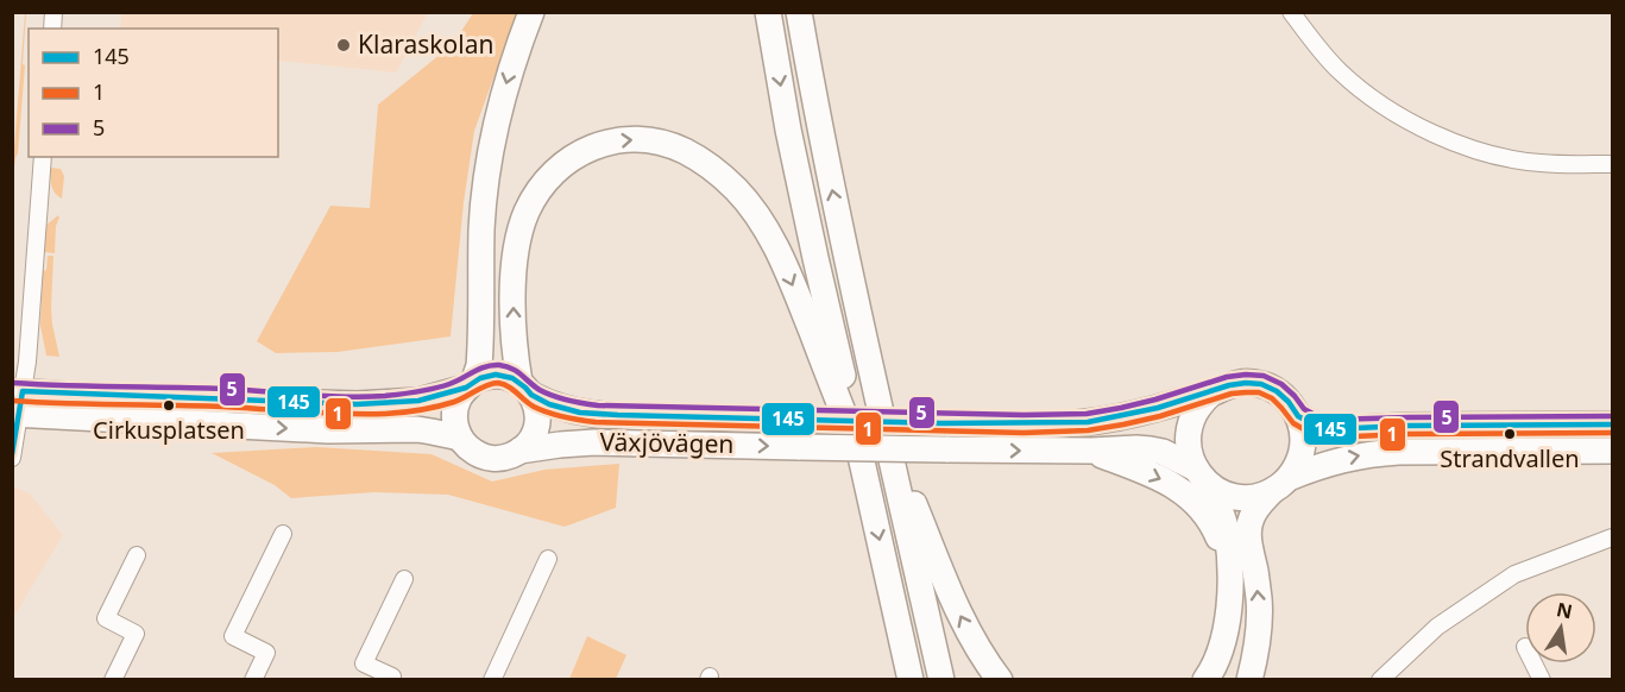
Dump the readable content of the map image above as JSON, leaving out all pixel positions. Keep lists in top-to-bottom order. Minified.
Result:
{"streets":{"highway":["Växjövägen"]},"places":["Klaraskolan","Cirkusplatsen","Strandvallen"],"lines":["transit line 5","transit line 145","transit line 1"],"legend":["145","1","5"],"north":"top"}
